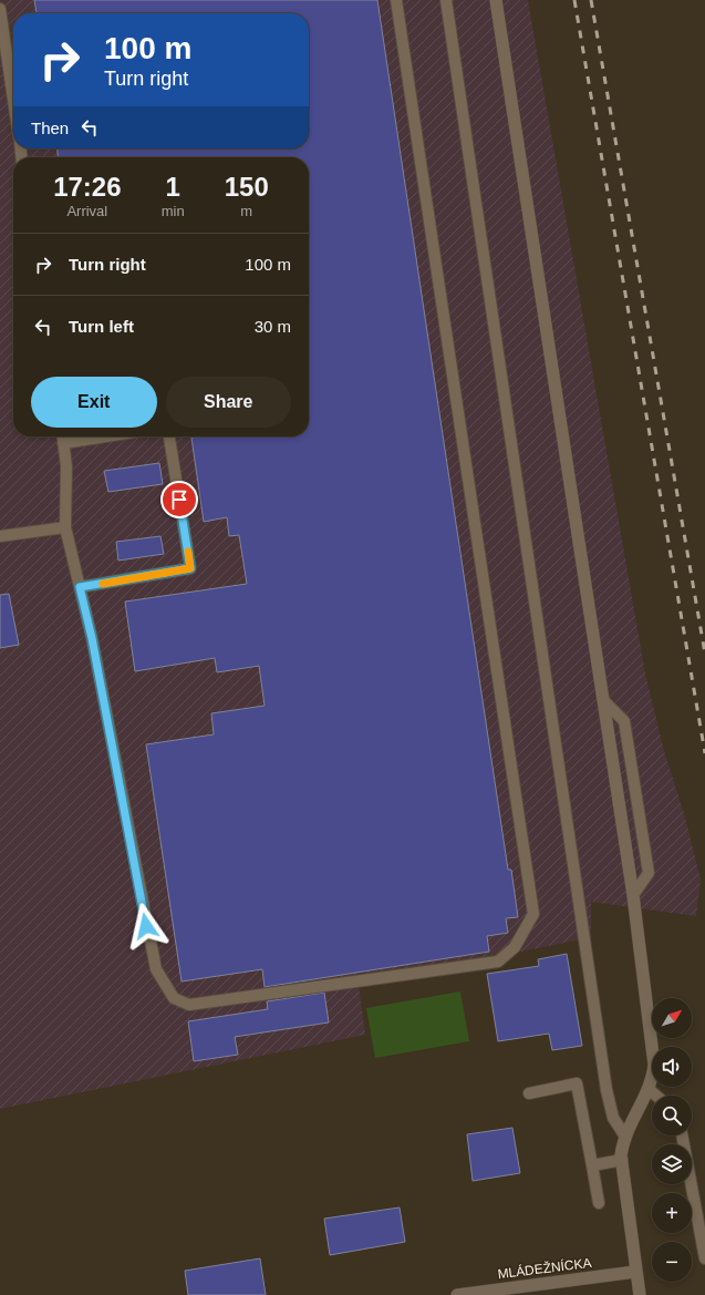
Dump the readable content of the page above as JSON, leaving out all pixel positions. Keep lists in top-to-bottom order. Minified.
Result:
{"streets":{"street":["MLÁDEŽNÍCKA"]},"north":"top right","page":{"turn":["100 m","Turn right"],"then":"Then","eta":["17:26","Arrival","1","min","150","m"],"list":[{"name":"Turn right","value":"100 m"},{"name":"Turn left","value":"30 m"}],"buttons":["Exit","Share"],"map_buttons":["+","−"]}}
